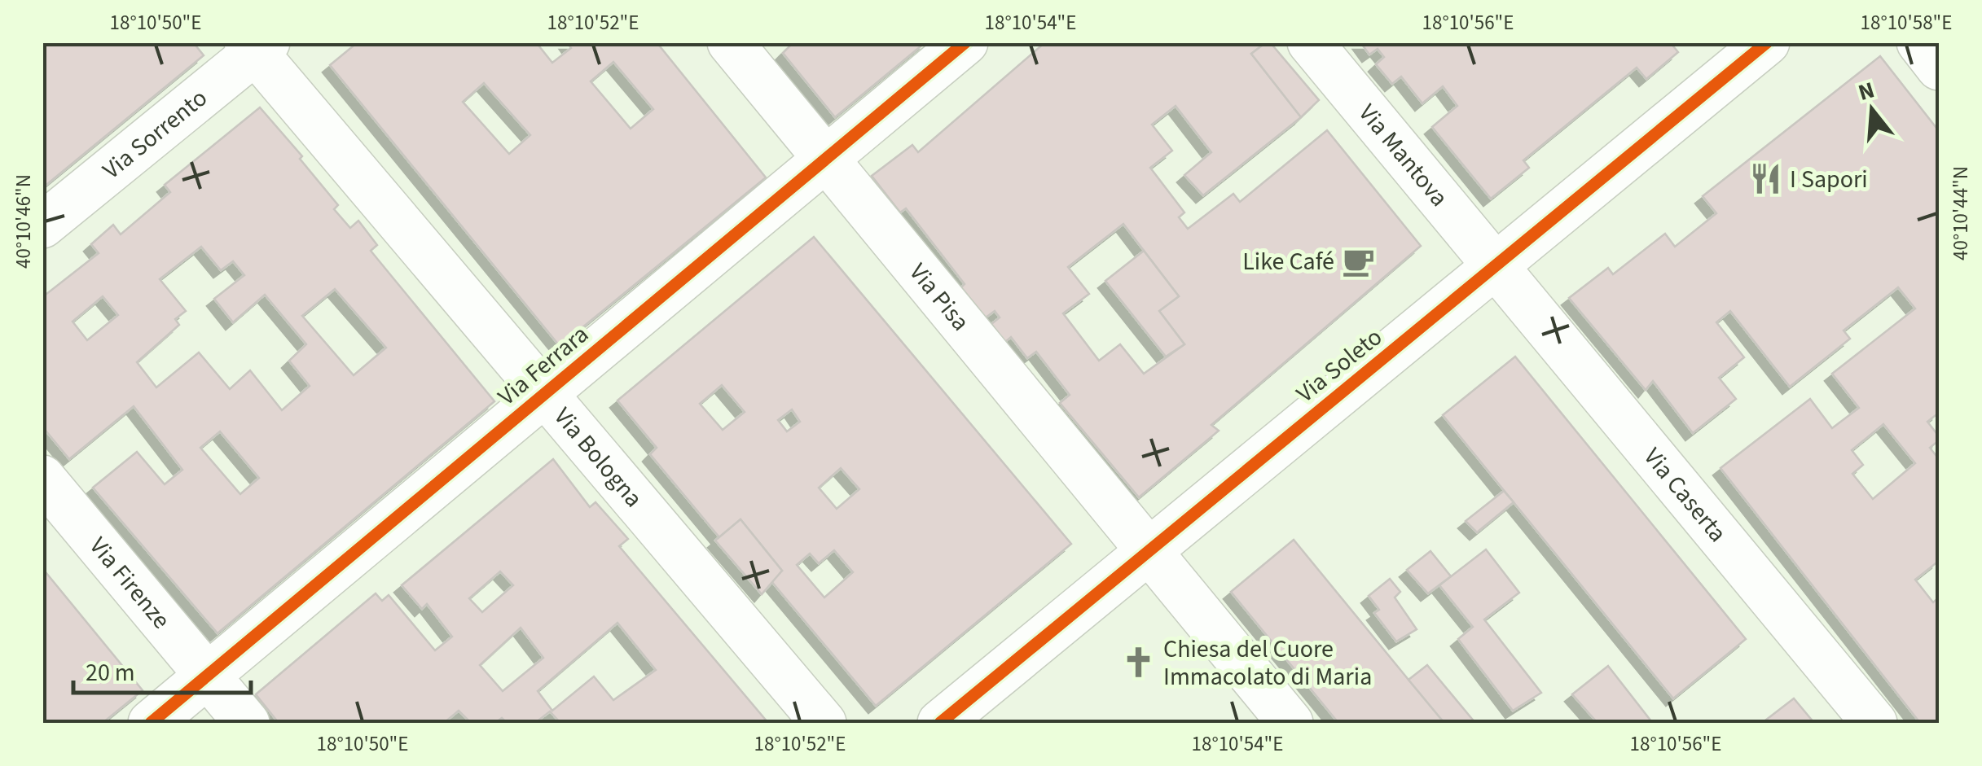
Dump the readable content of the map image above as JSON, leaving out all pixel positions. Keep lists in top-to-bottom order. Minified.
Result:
{"streets":{"street":["Via Sorrento","Via Mantova","Via Pisa","Via Ferrara","Via Soleto","Via Bologna","Via Caserta","Via Firenze"]},"crossings":[["Via Sorrento","Via Bologna"],["Via Mantova","Via Soleto"],["Via Mantova","Via Caserta"],["Via Pisa","Via Ferrara"],["Via Pisa","Via Soleto"],["Via Ferrara","Via Bologna"],["Via Ferrara","Via Firenze"],["Via Soleto","Via Caserta"]],"places":{"restaurant":["I Sapori"],"cafe":["Like Café"],"church":["Chiesa del Cuore Immacolato di Maria"]},"scale_bar":"20 m","north":"top","coordinates":["18°10'50\"E","18°10'52\"E","18°10'54\"E","18°10'56\"E","18°10'58\"E","40°10'44\"N","40°10'46\"N"]}
